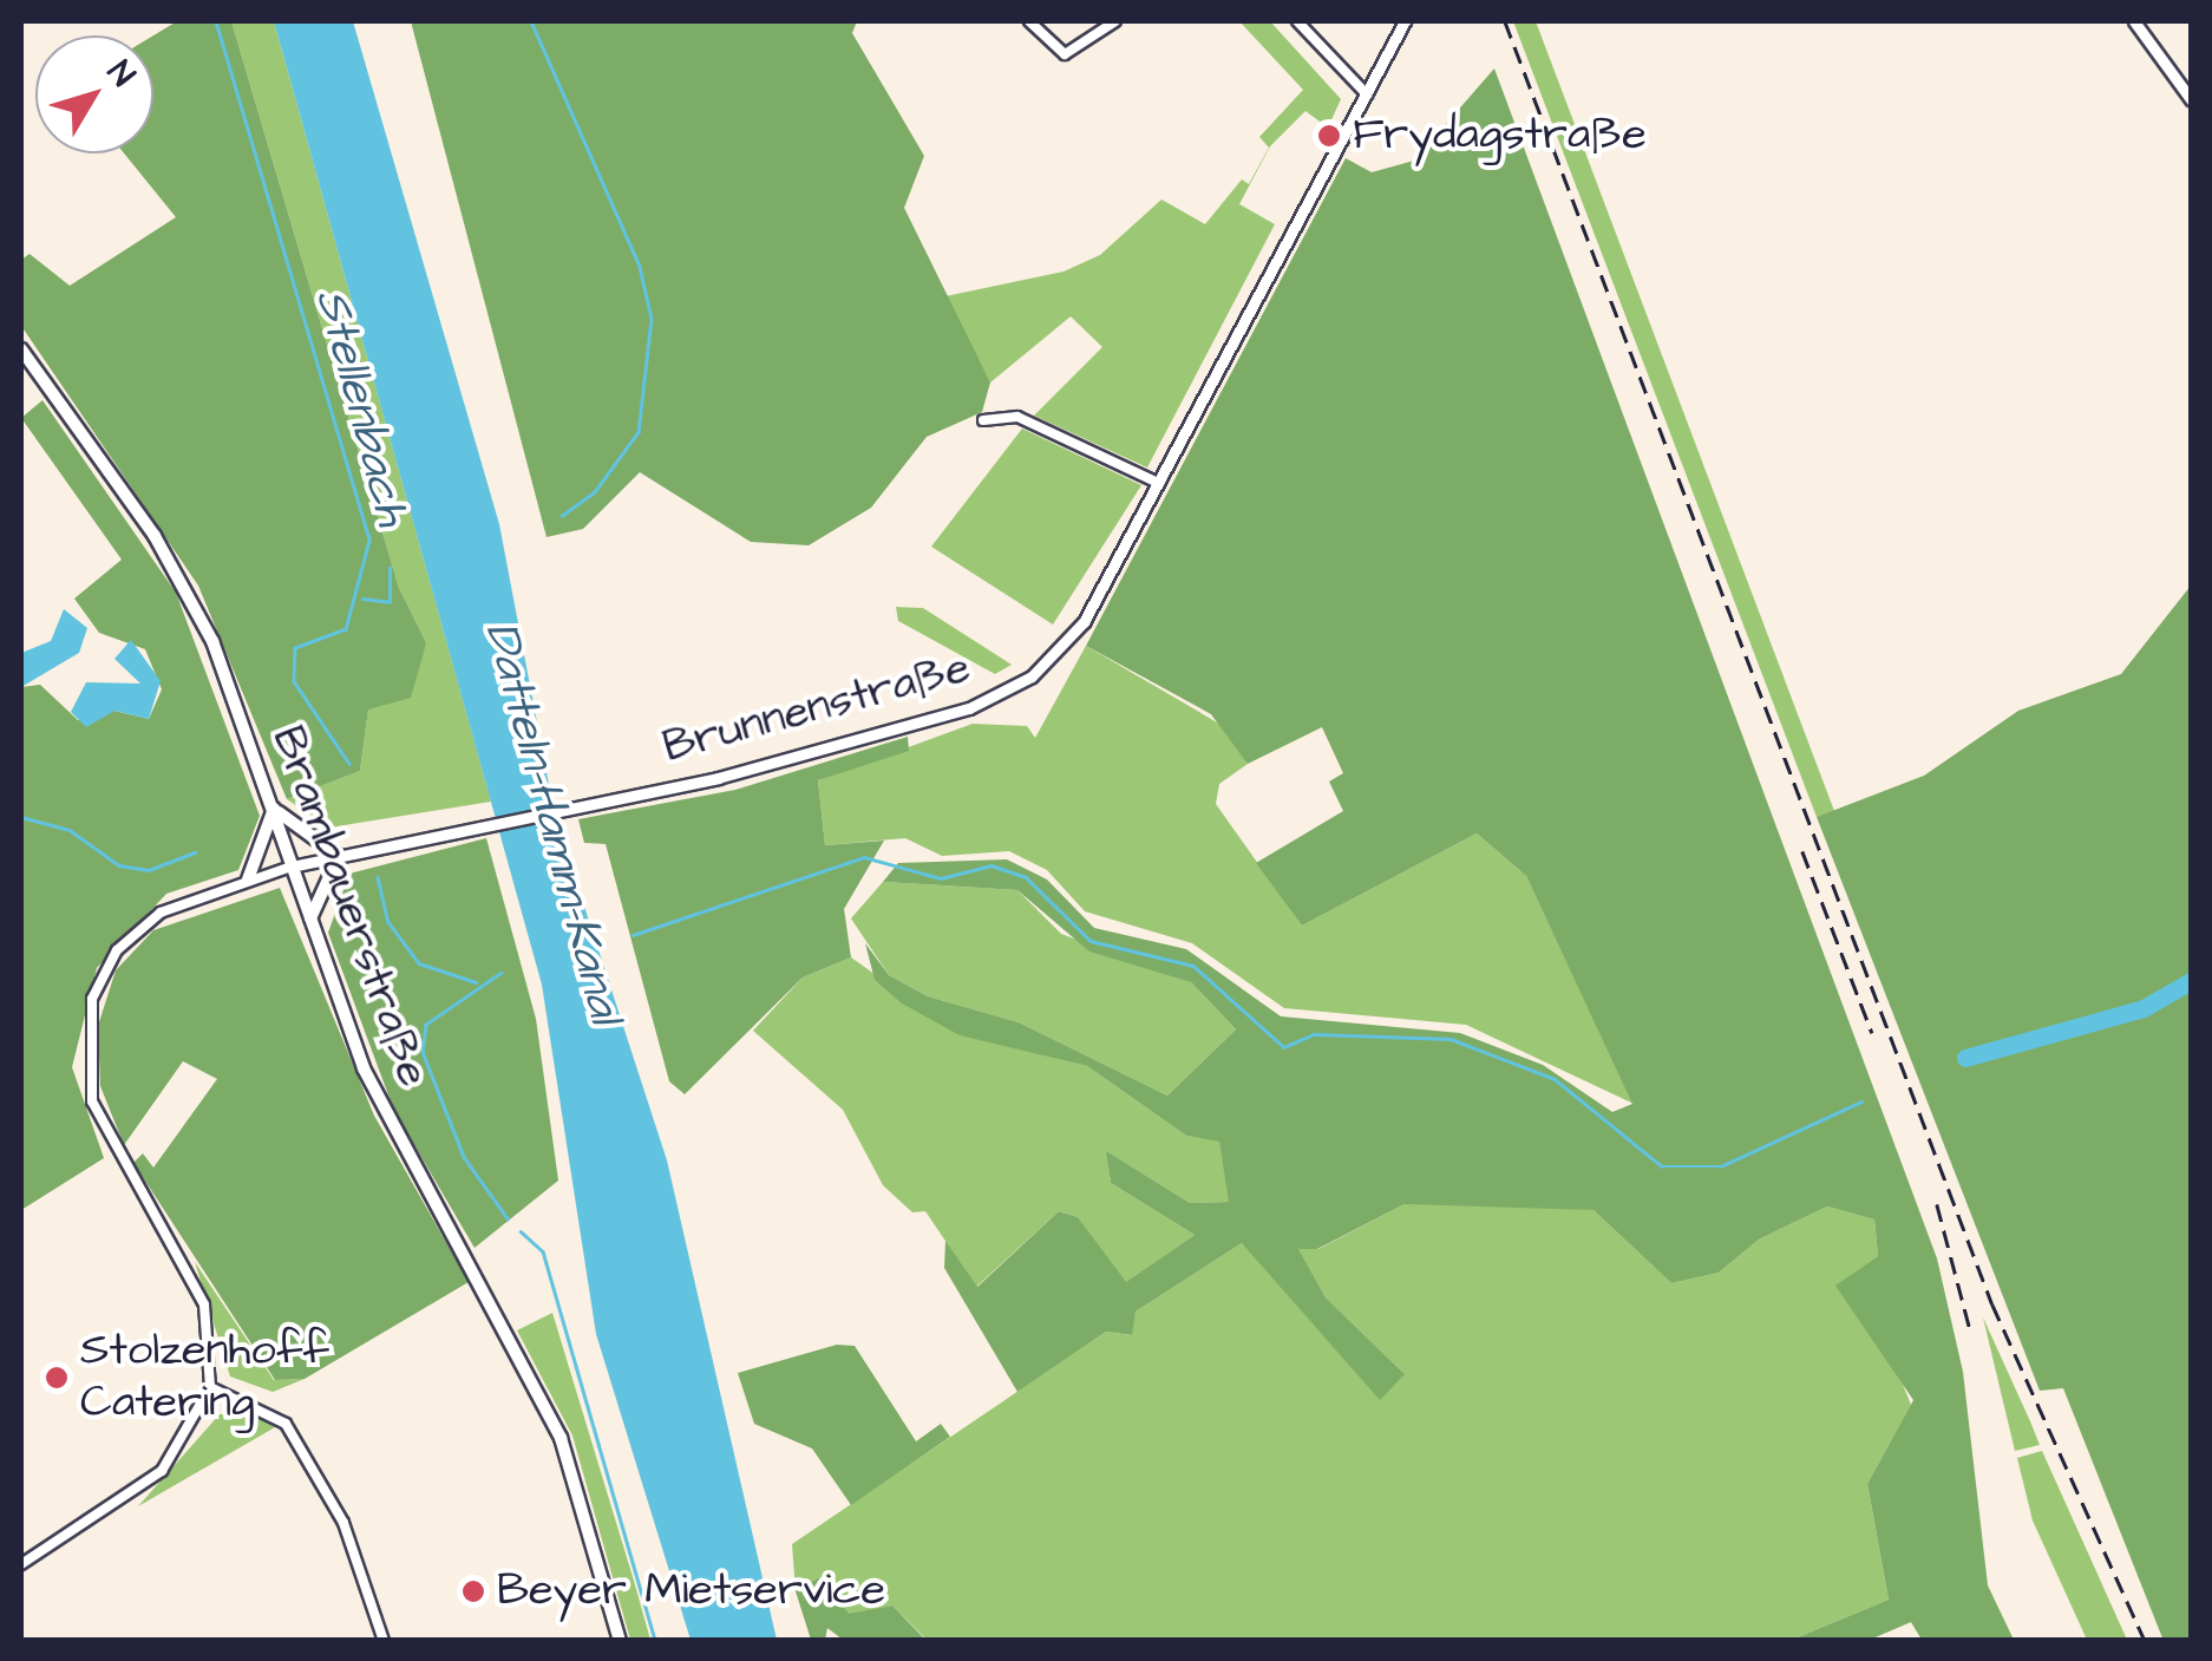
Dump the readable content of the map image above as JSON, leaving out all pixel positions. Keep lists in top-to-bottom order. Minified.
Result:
{"streets":{"main road":["Brambauerstraße"],"street":["Brunnenstraße"]},"crossings":[["Brunnenstraße","Brambauerstraße"]],"water":["Stellenbach","Datteln-Hamm-Kanal"],"places":["Frydagstraße","Stolzenhoff Catering","Beyer Mietservice"],"north":"top right"}
